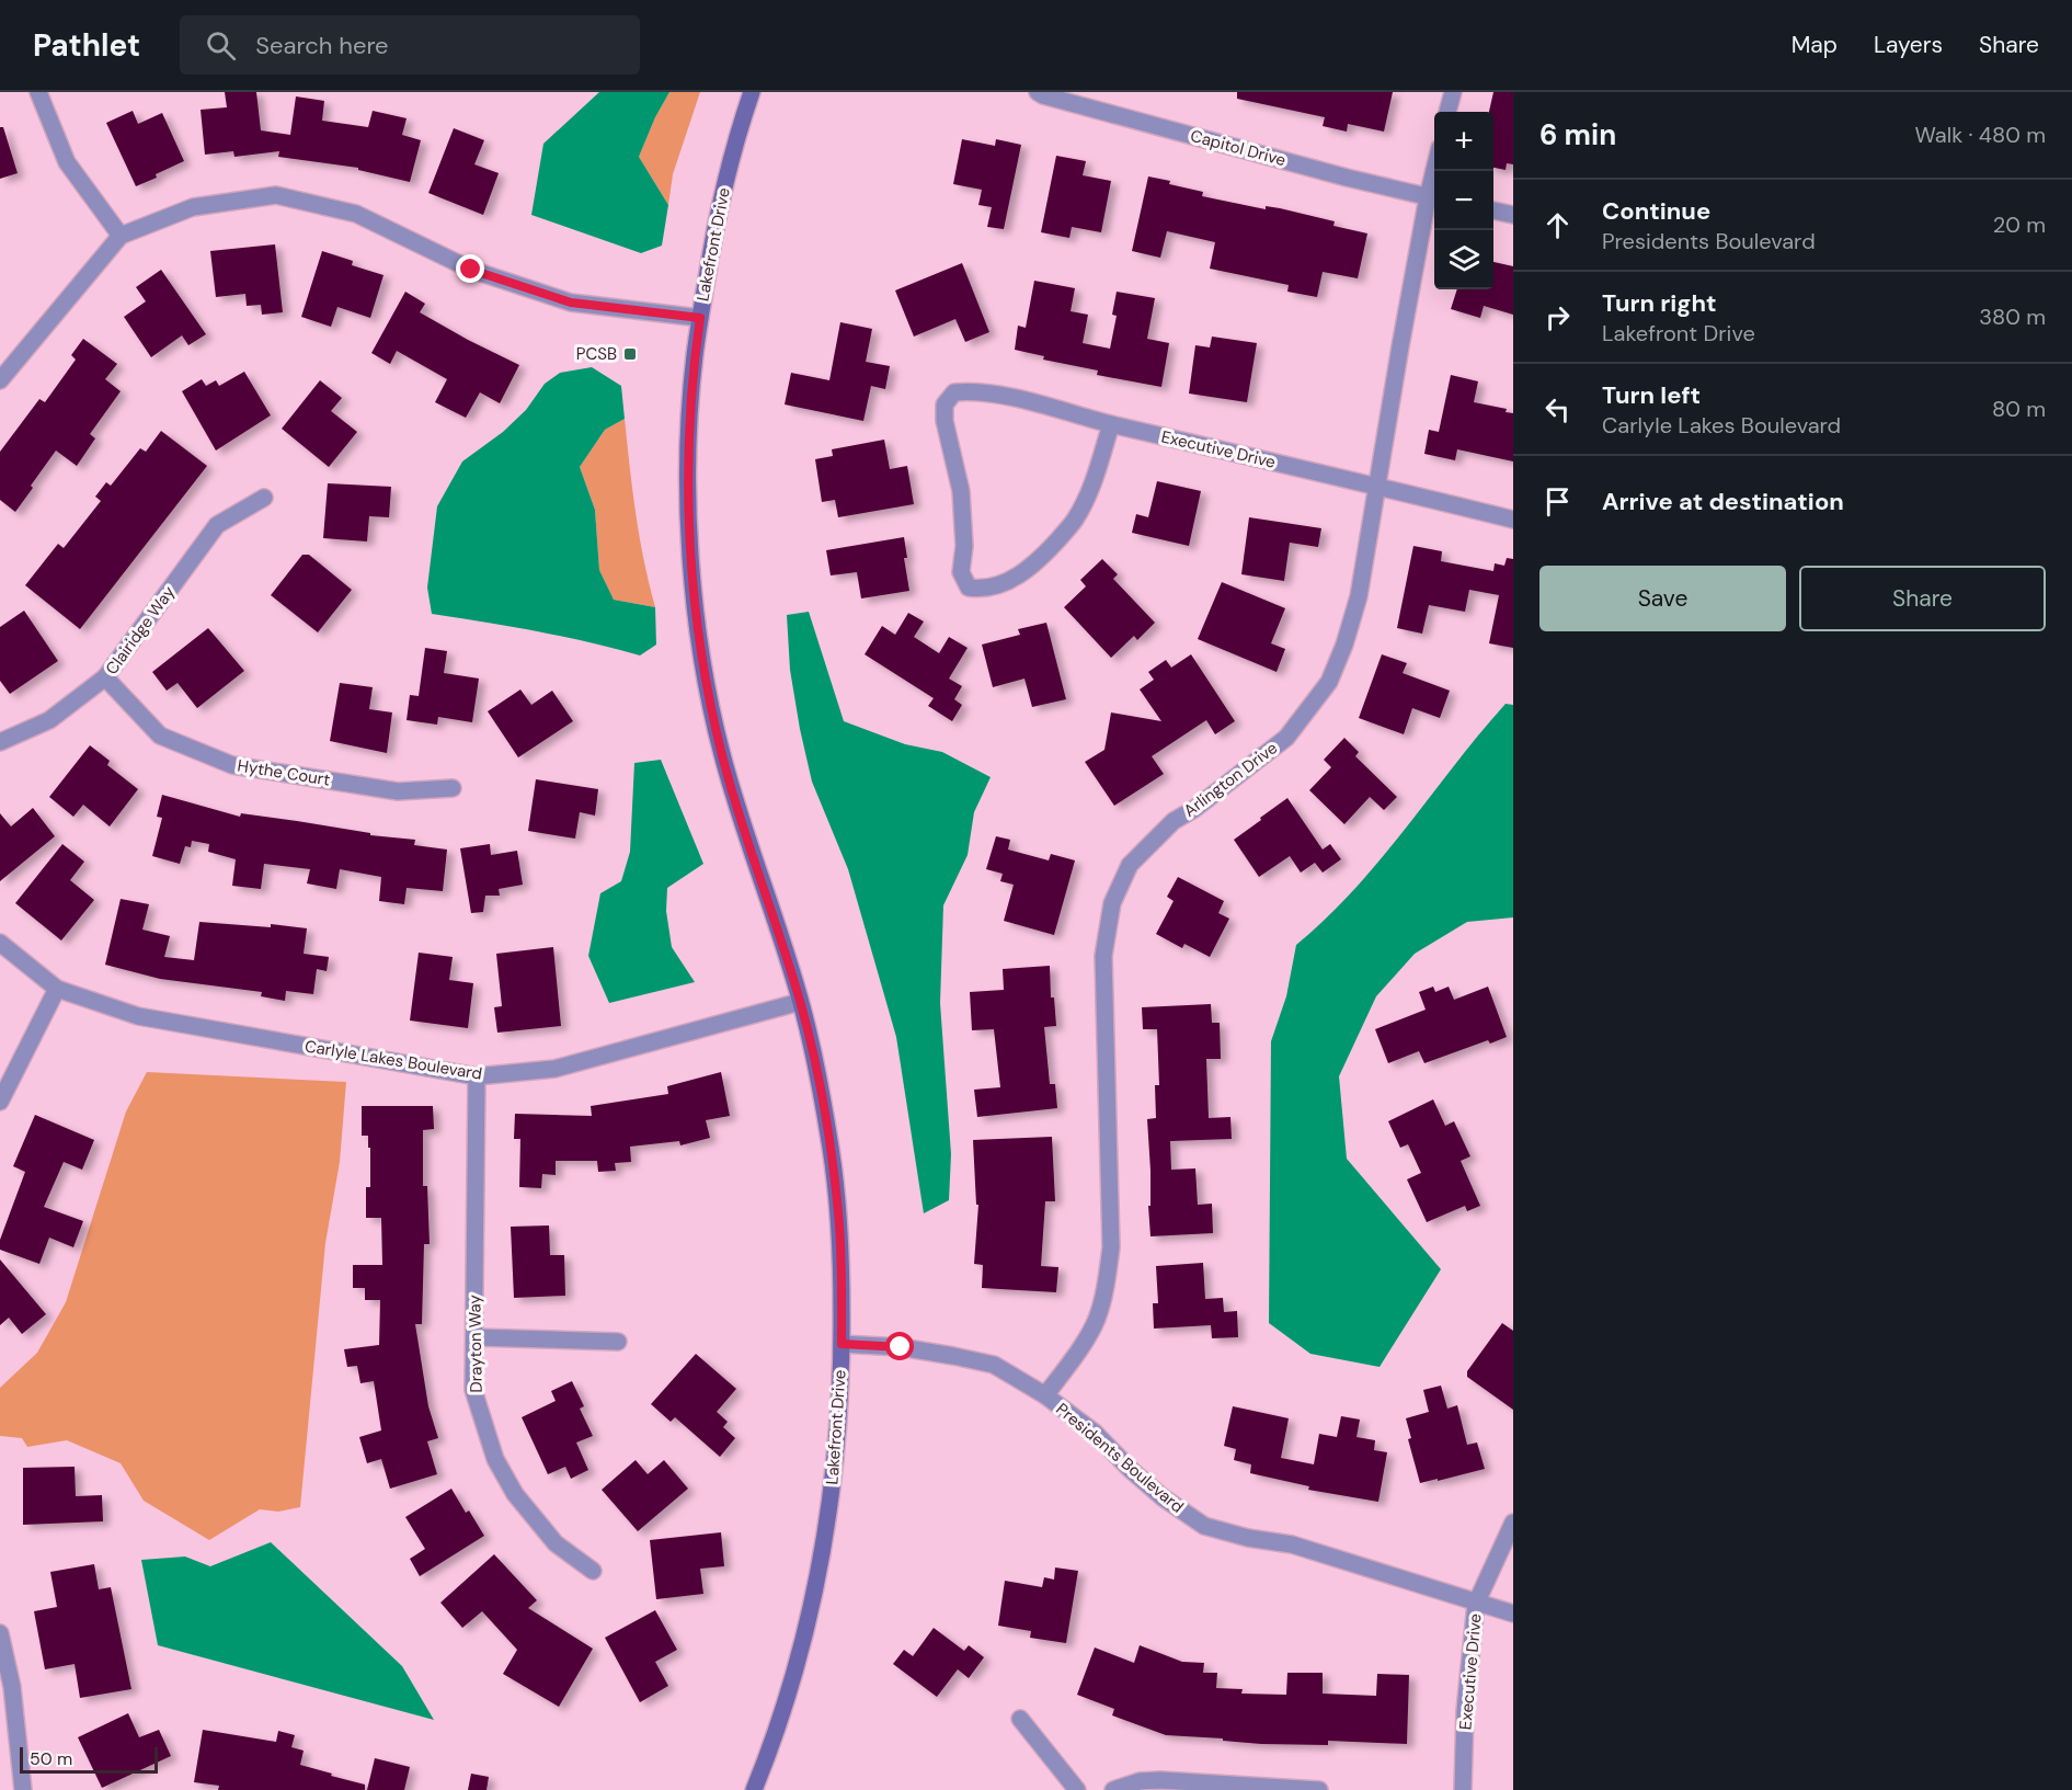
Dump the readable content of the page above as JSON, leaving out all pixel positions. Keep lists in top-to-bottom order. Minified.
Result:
{"streets":{"street":["Capitol Drive","Lakefront Drive","Executive Drive","Clairidge Way","Hythe Court","Arlington Drive","Carlyle Lakes Boulevard","Drayton Way","Presidents Boulevard"]},"crossings":[["Capitol Drive","Arlington Drive"],["Lakefront Drive","Carlyle Lakes Boulevard"],["Lakefront Drive","Presidents Boulevard"],["Executive Drive","Arlington Drive"],["Executive Drive","Presidents Boulevard"],["Clairidge Way","Hythe Court"],["Arlington Drive","Presidents Boulevard"],["Carlyle Lakes Boulevard","Drayton Way"]],"places":{"transit":["PCSB"]},"scale_bar":"50 m","page":{"header":"Pathlet","search":"Search here","nav":["Map","Layers","Share"],"heading":["6 min","Walk · 480 m"],"map_buttons":["+","−"],"list":[["Continue","Presidents Boulevard","20 m"],["Turn right","Lakefront Drive","380 m"],["Turn left","Carlyle Lakes Boulevard","80 m"],"Arrive at destination"],"buttons":["Save","Share"],"scale":"50 m"}}
